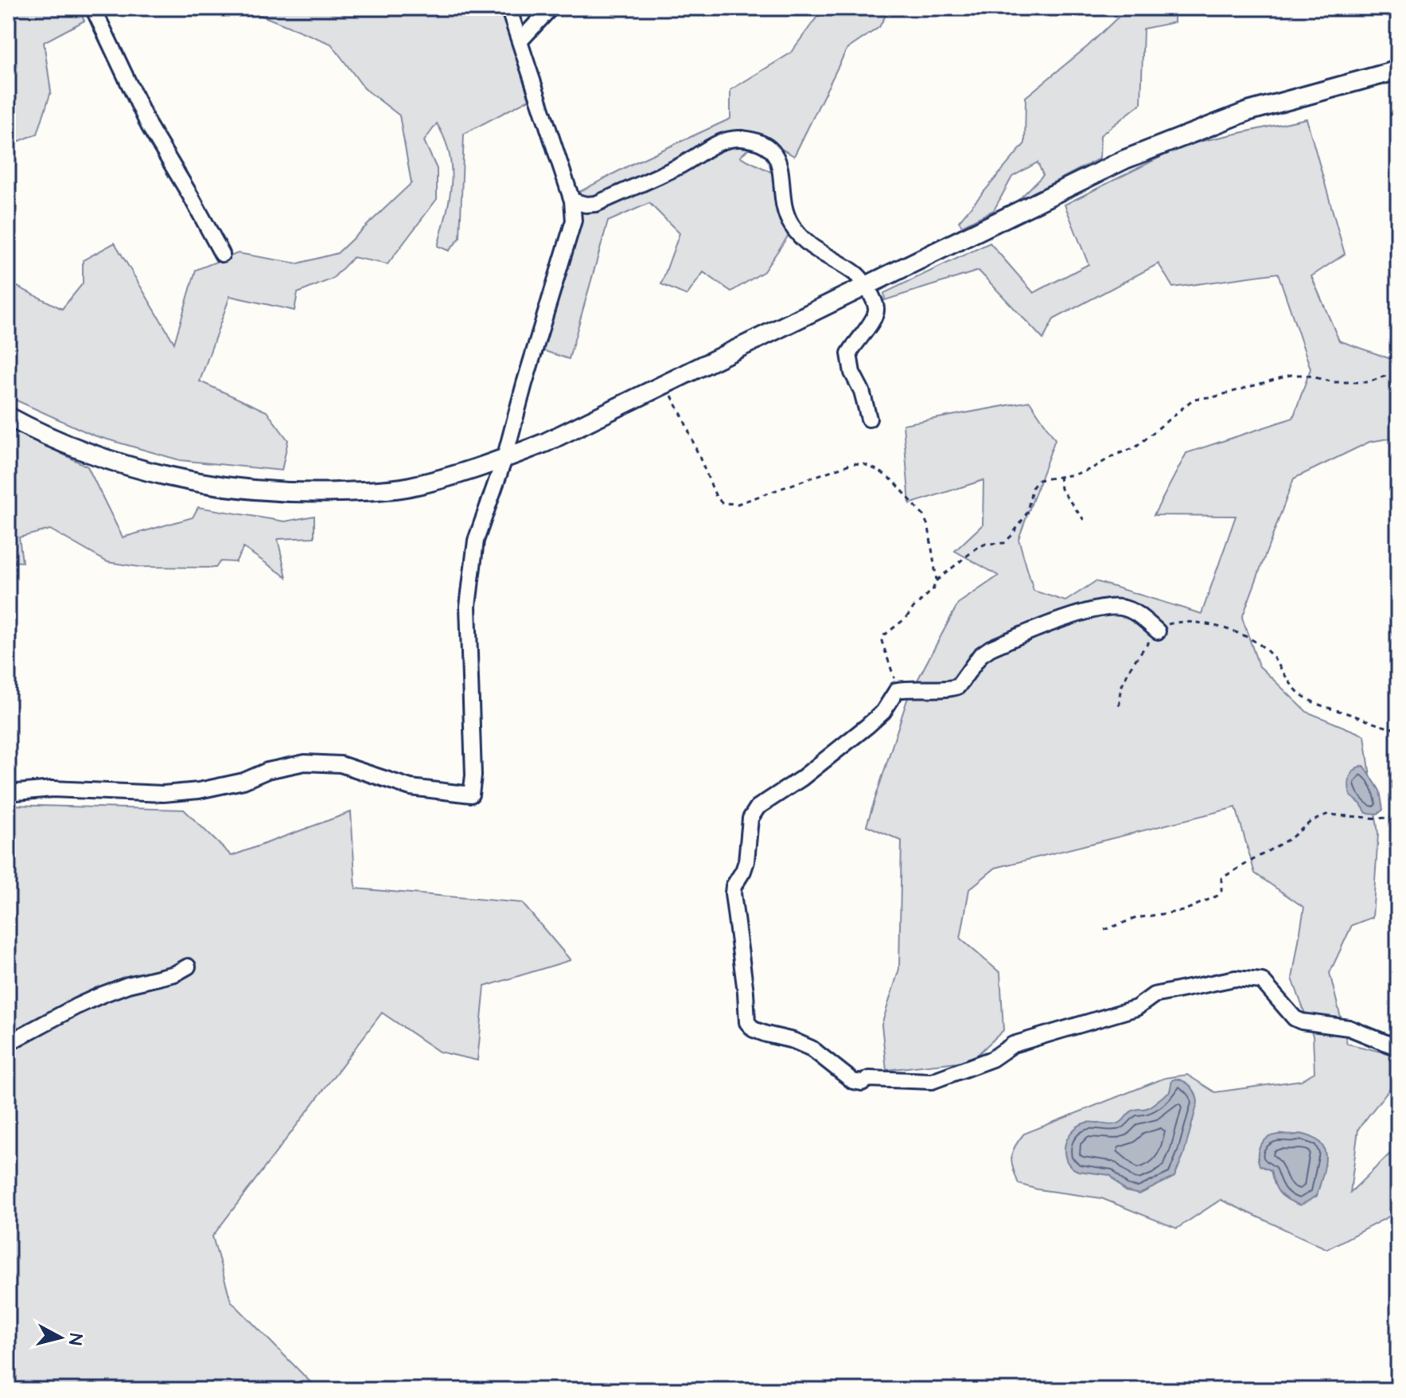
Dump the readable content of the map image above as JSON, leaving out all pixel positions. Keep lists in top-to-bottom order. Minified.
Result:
{"north":"right"}
